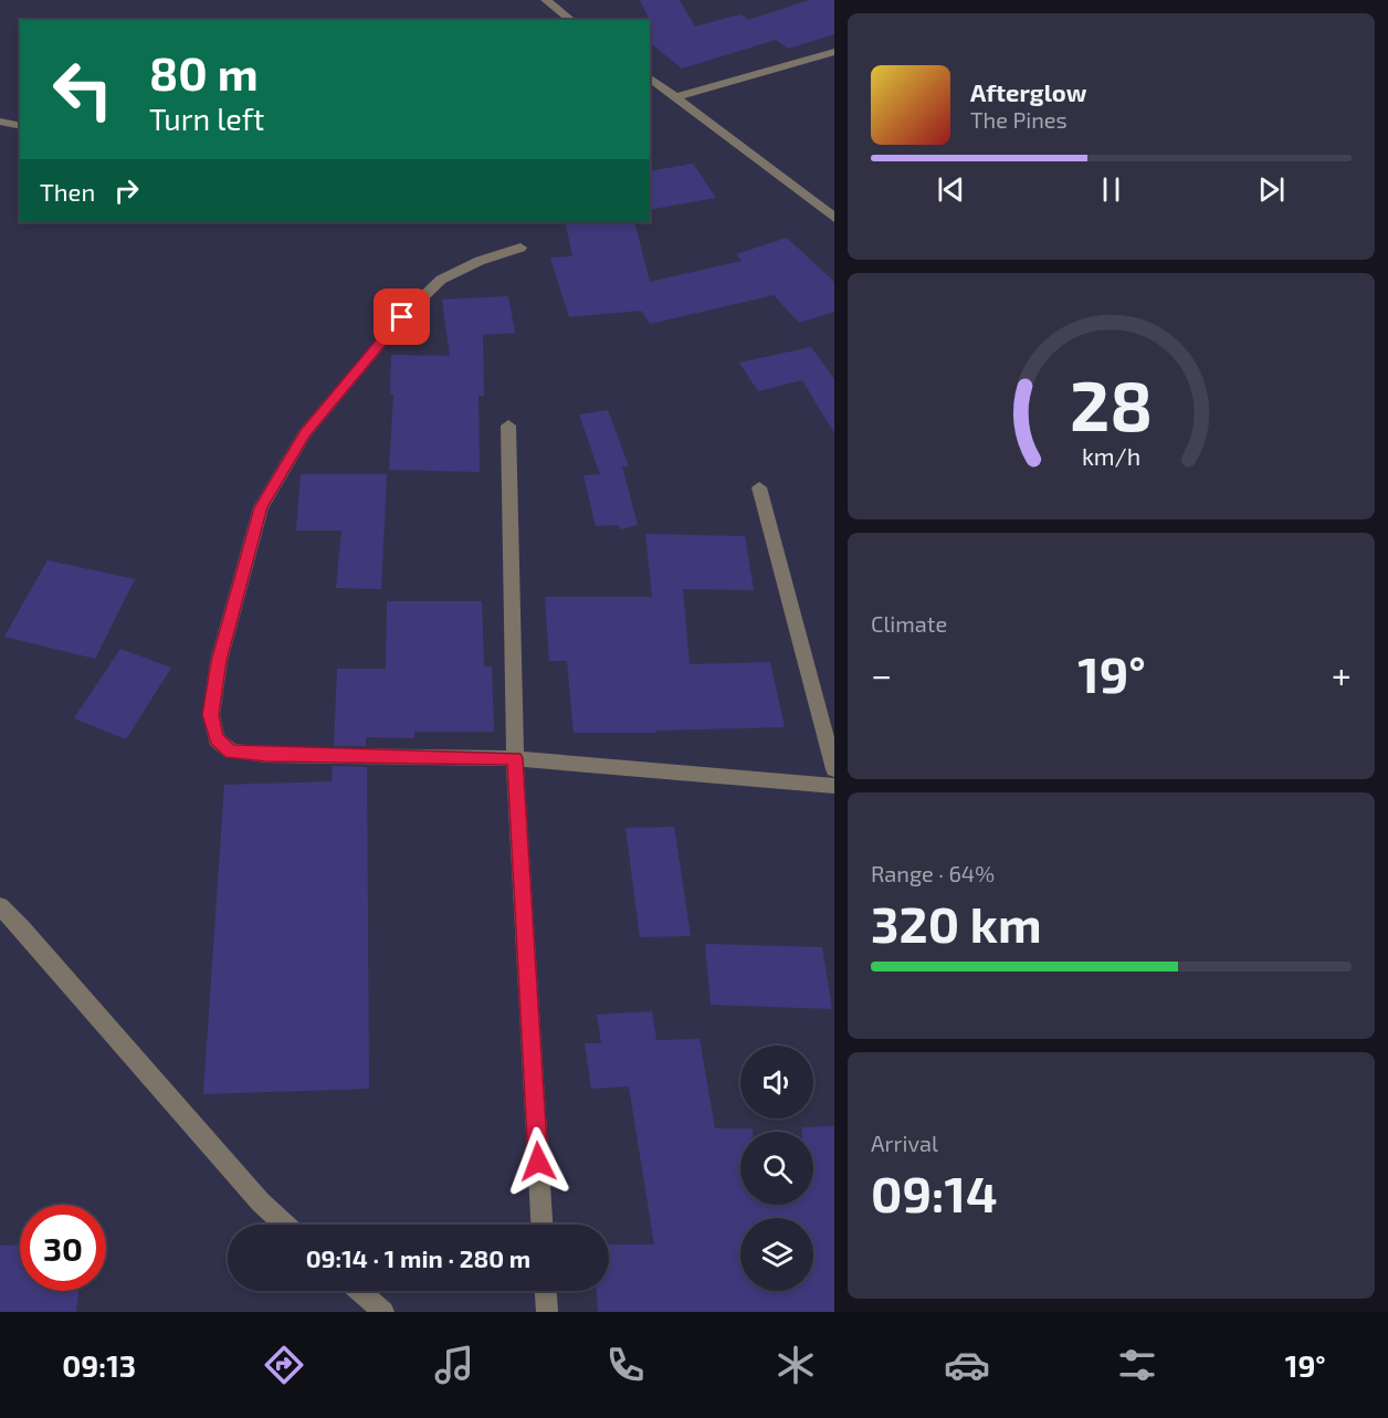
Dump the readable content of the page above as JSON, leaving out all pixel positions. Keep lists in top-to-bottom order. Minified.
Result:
{"page":{"turn":["80 m","Turn left"],"song":["Afterglow","The Pines"],"then":"Then","tile":["Climate",["Range · 64%","320 km"],["Arrival","09:14"]],"heat":["−","19°","+"],"limit":"30","trip":"09:14 · 1 min · 280 m","tabs":["09:13","19°"],"gauge":["28","km/h"]}}
